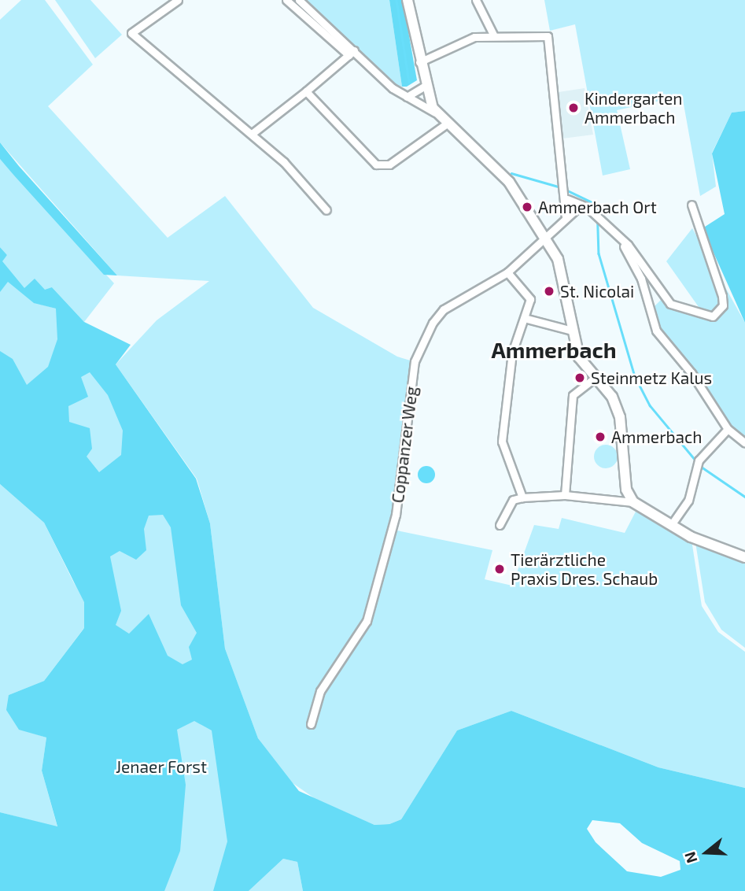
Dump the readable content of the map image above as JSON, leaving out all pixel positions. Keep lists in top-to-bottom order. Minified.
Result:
{"streets":{"street":["Coppanzer Weg"]},"districts":["Ammerbach"],"parks":["Jenaer Forst"],"places":["Kindergarten Ammerbach","Ammerbach Ort","St. Nicolai","Steinmetz Kalus","Ammerbach","Tierärztliche Praxis Dres. Schaub"],"north":"left"}
